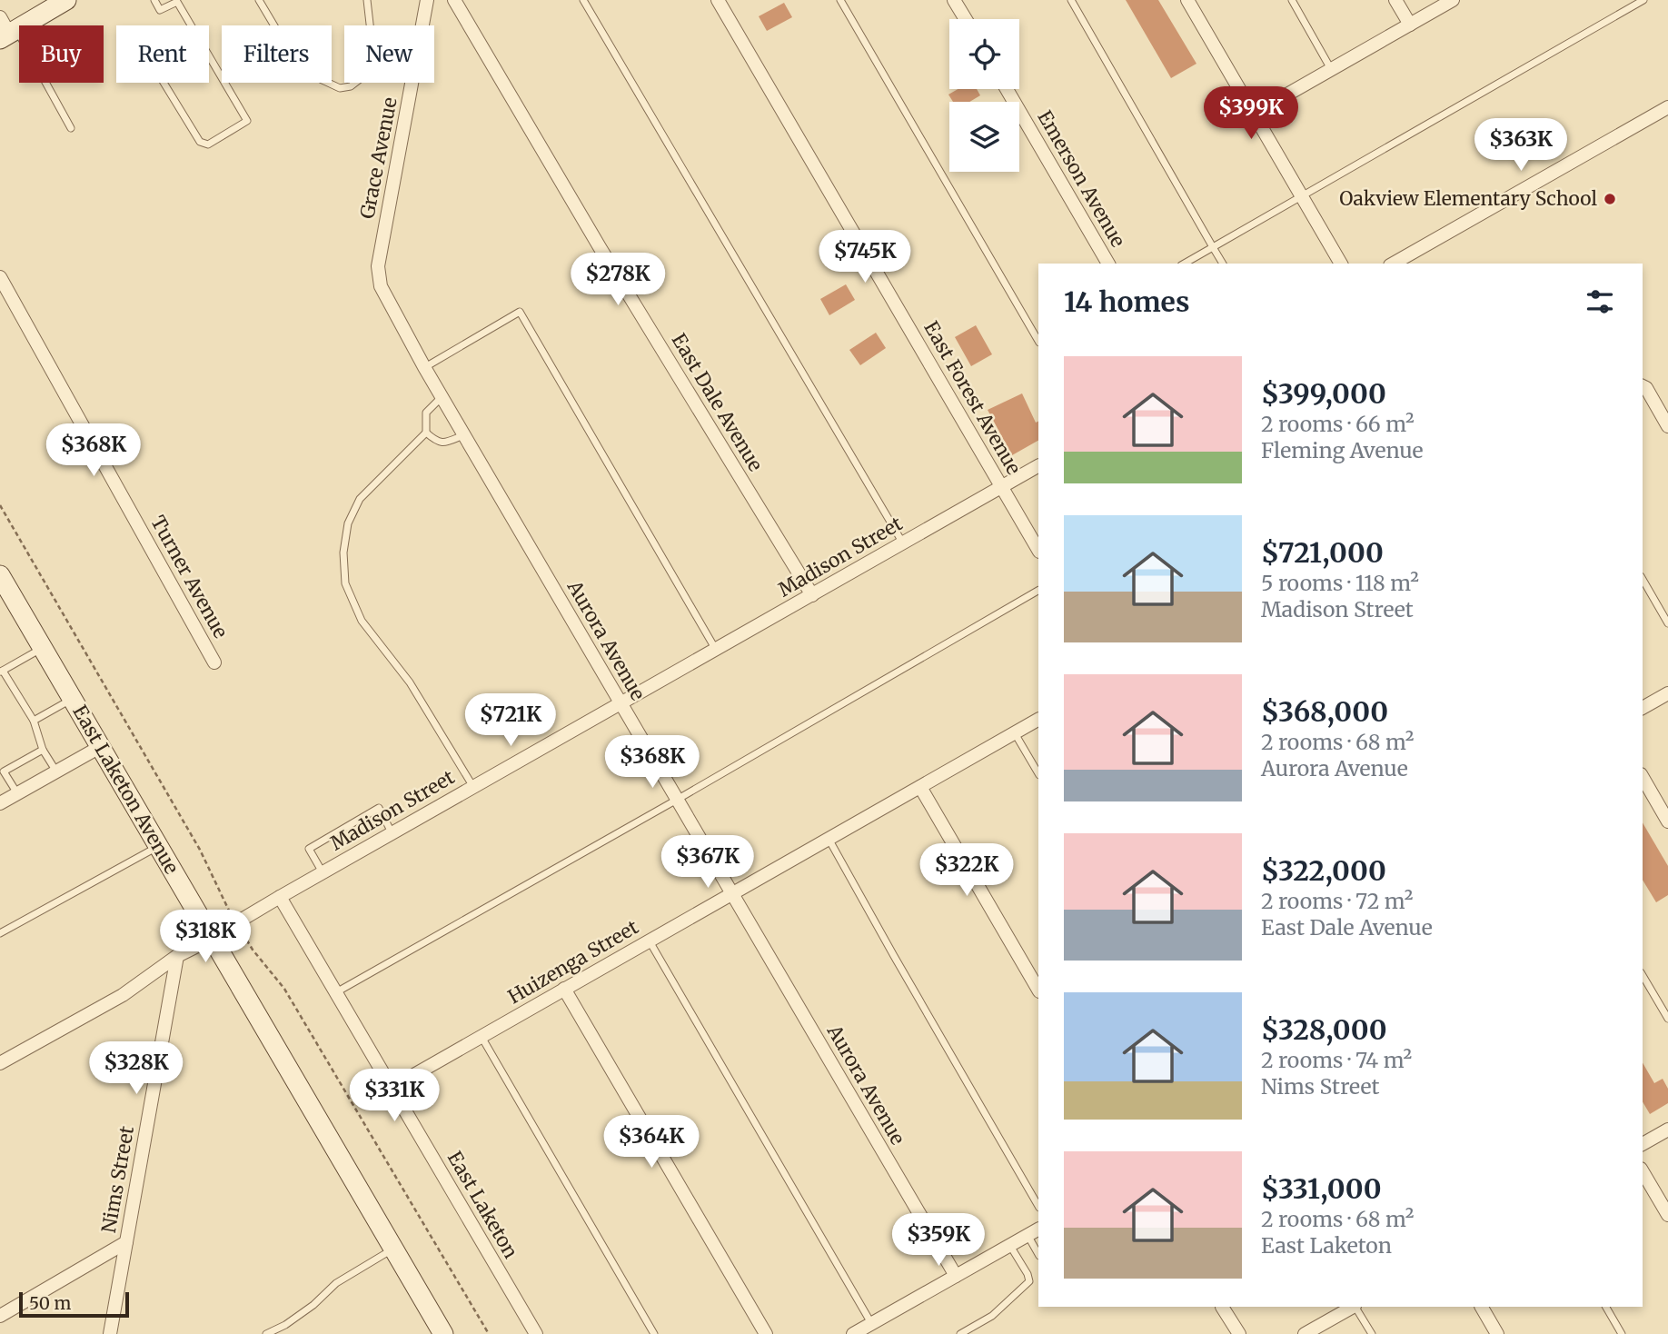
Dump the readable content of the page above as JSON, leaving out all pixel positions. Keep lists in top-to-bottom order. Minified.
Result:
{"streets":{"main road":["East Laketon Avenue"],"street":["Grace Avenue","Emerson Avenue","East Forest Avenue","East Dale Avenue","Madison Street","Turner Avenue","Aurora Avenue","Huizenga Street","Nims Street","East Laketon"]},"crossings":[["Grace Avenue","Aurora Avenue"],["East Forest Avenue","Madison Street"],["East Dale Avenue","Madison Street"],["Madison Street","Aurora Avenue"],["Madison Street","East Laketon Avenue"],["Madison Street","Nims Street"],["Madison Street","East Laketon"],["Aurora Avenue","Huizenga Street"],["Huizenga Street","East Laketon"]],"places":["Oakview Elementary School"],"scale_bar":"50 m","page":{"chip":["Buy","Rent","Filters","New"],"price":["$399K","$363K","$745K","$278K","$368K","$721K","$368K","$367K","$322K","$318K","$328K","$331K","$364K","$359K"],"heading":"14 homes","list":[{"name":"$399,000","note":"2 rooms · 66 m² · Fleming Avenue"},{"name":"$721,000","note":"5 rooms · 118 m² · Madison Street"},{"name":"$368,000","note":"2 rooms · 68 m² · Aurora Avenue"},{"name":"$322,000","note":"2 rooms · 72 m² · East Dale Avenue"},{"name":"$328,000","note":"2 rooms · 74 m² · Nims Street"},{"name":"$331,000","note":"2 rooms · 68 m² · East Laketon"}],"scale":"50 m"}}
